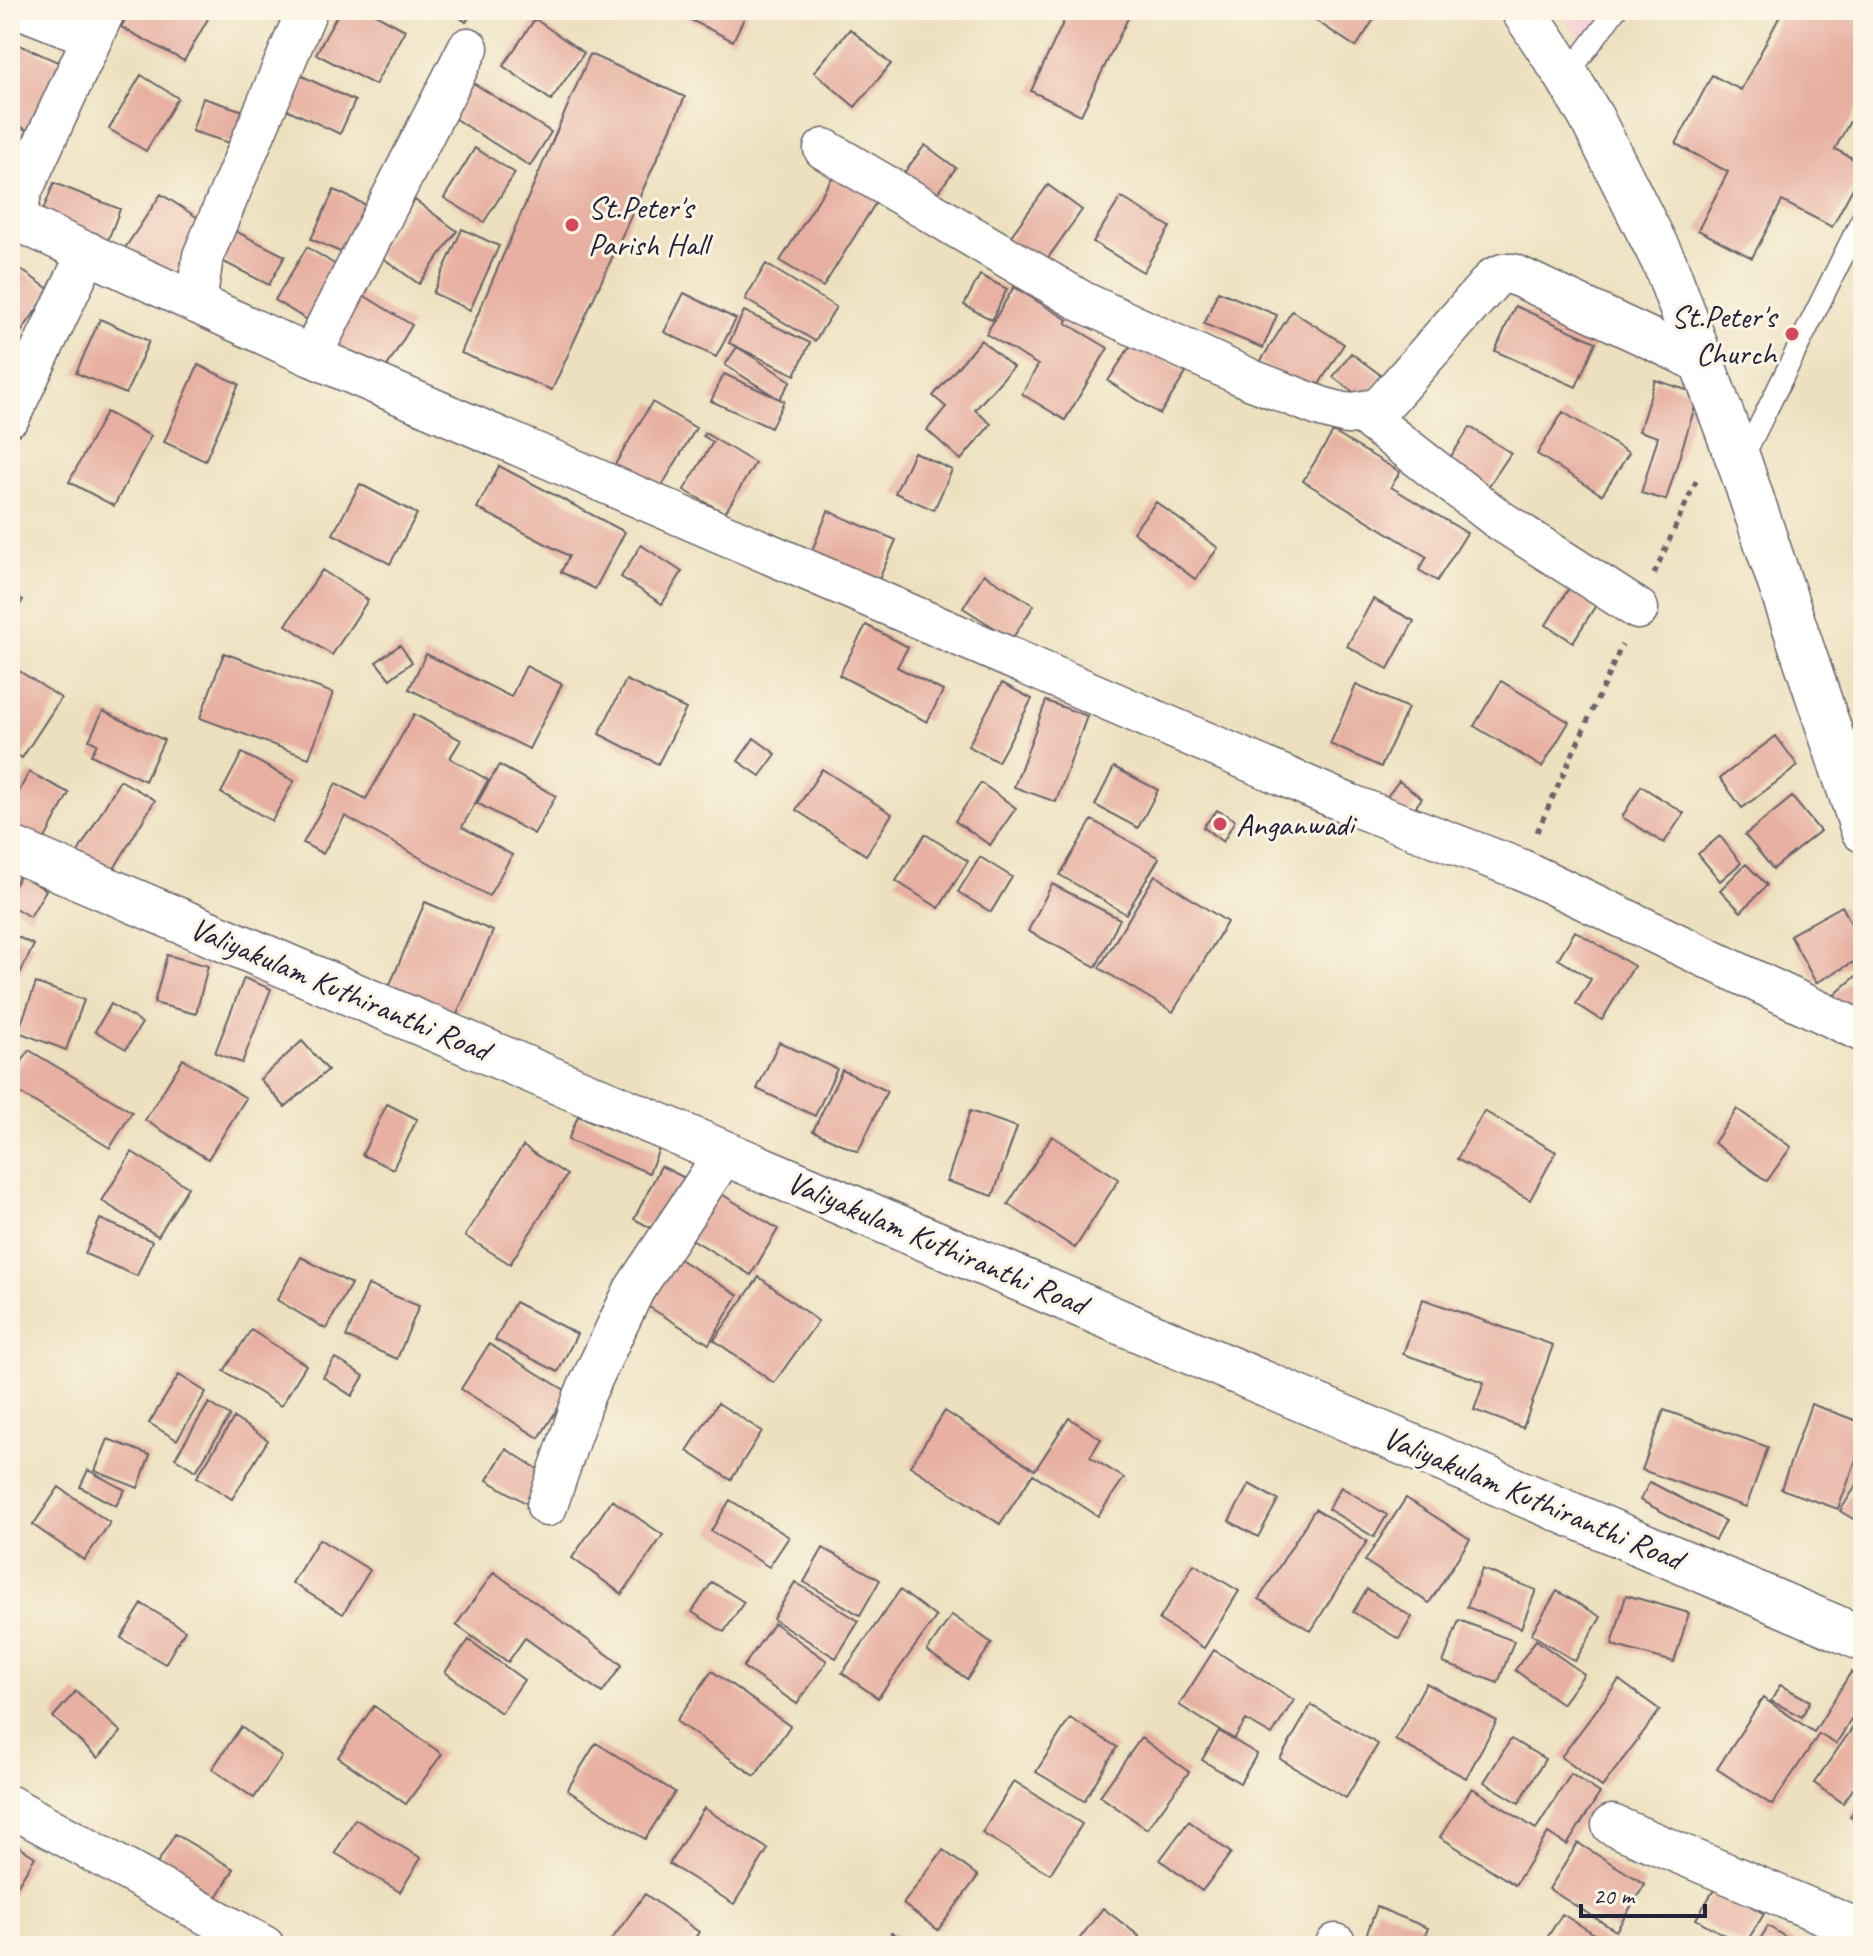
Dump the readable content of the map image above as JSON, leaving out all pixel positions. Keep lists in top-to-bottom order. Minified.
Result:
{"streets":{"street":["Valiyakulam Kuthiranthi Road"]},"places":["St.Peter's Parish Hall","St.Peter's Church","Anganwadi"],"scale_bar":"20 m"}
